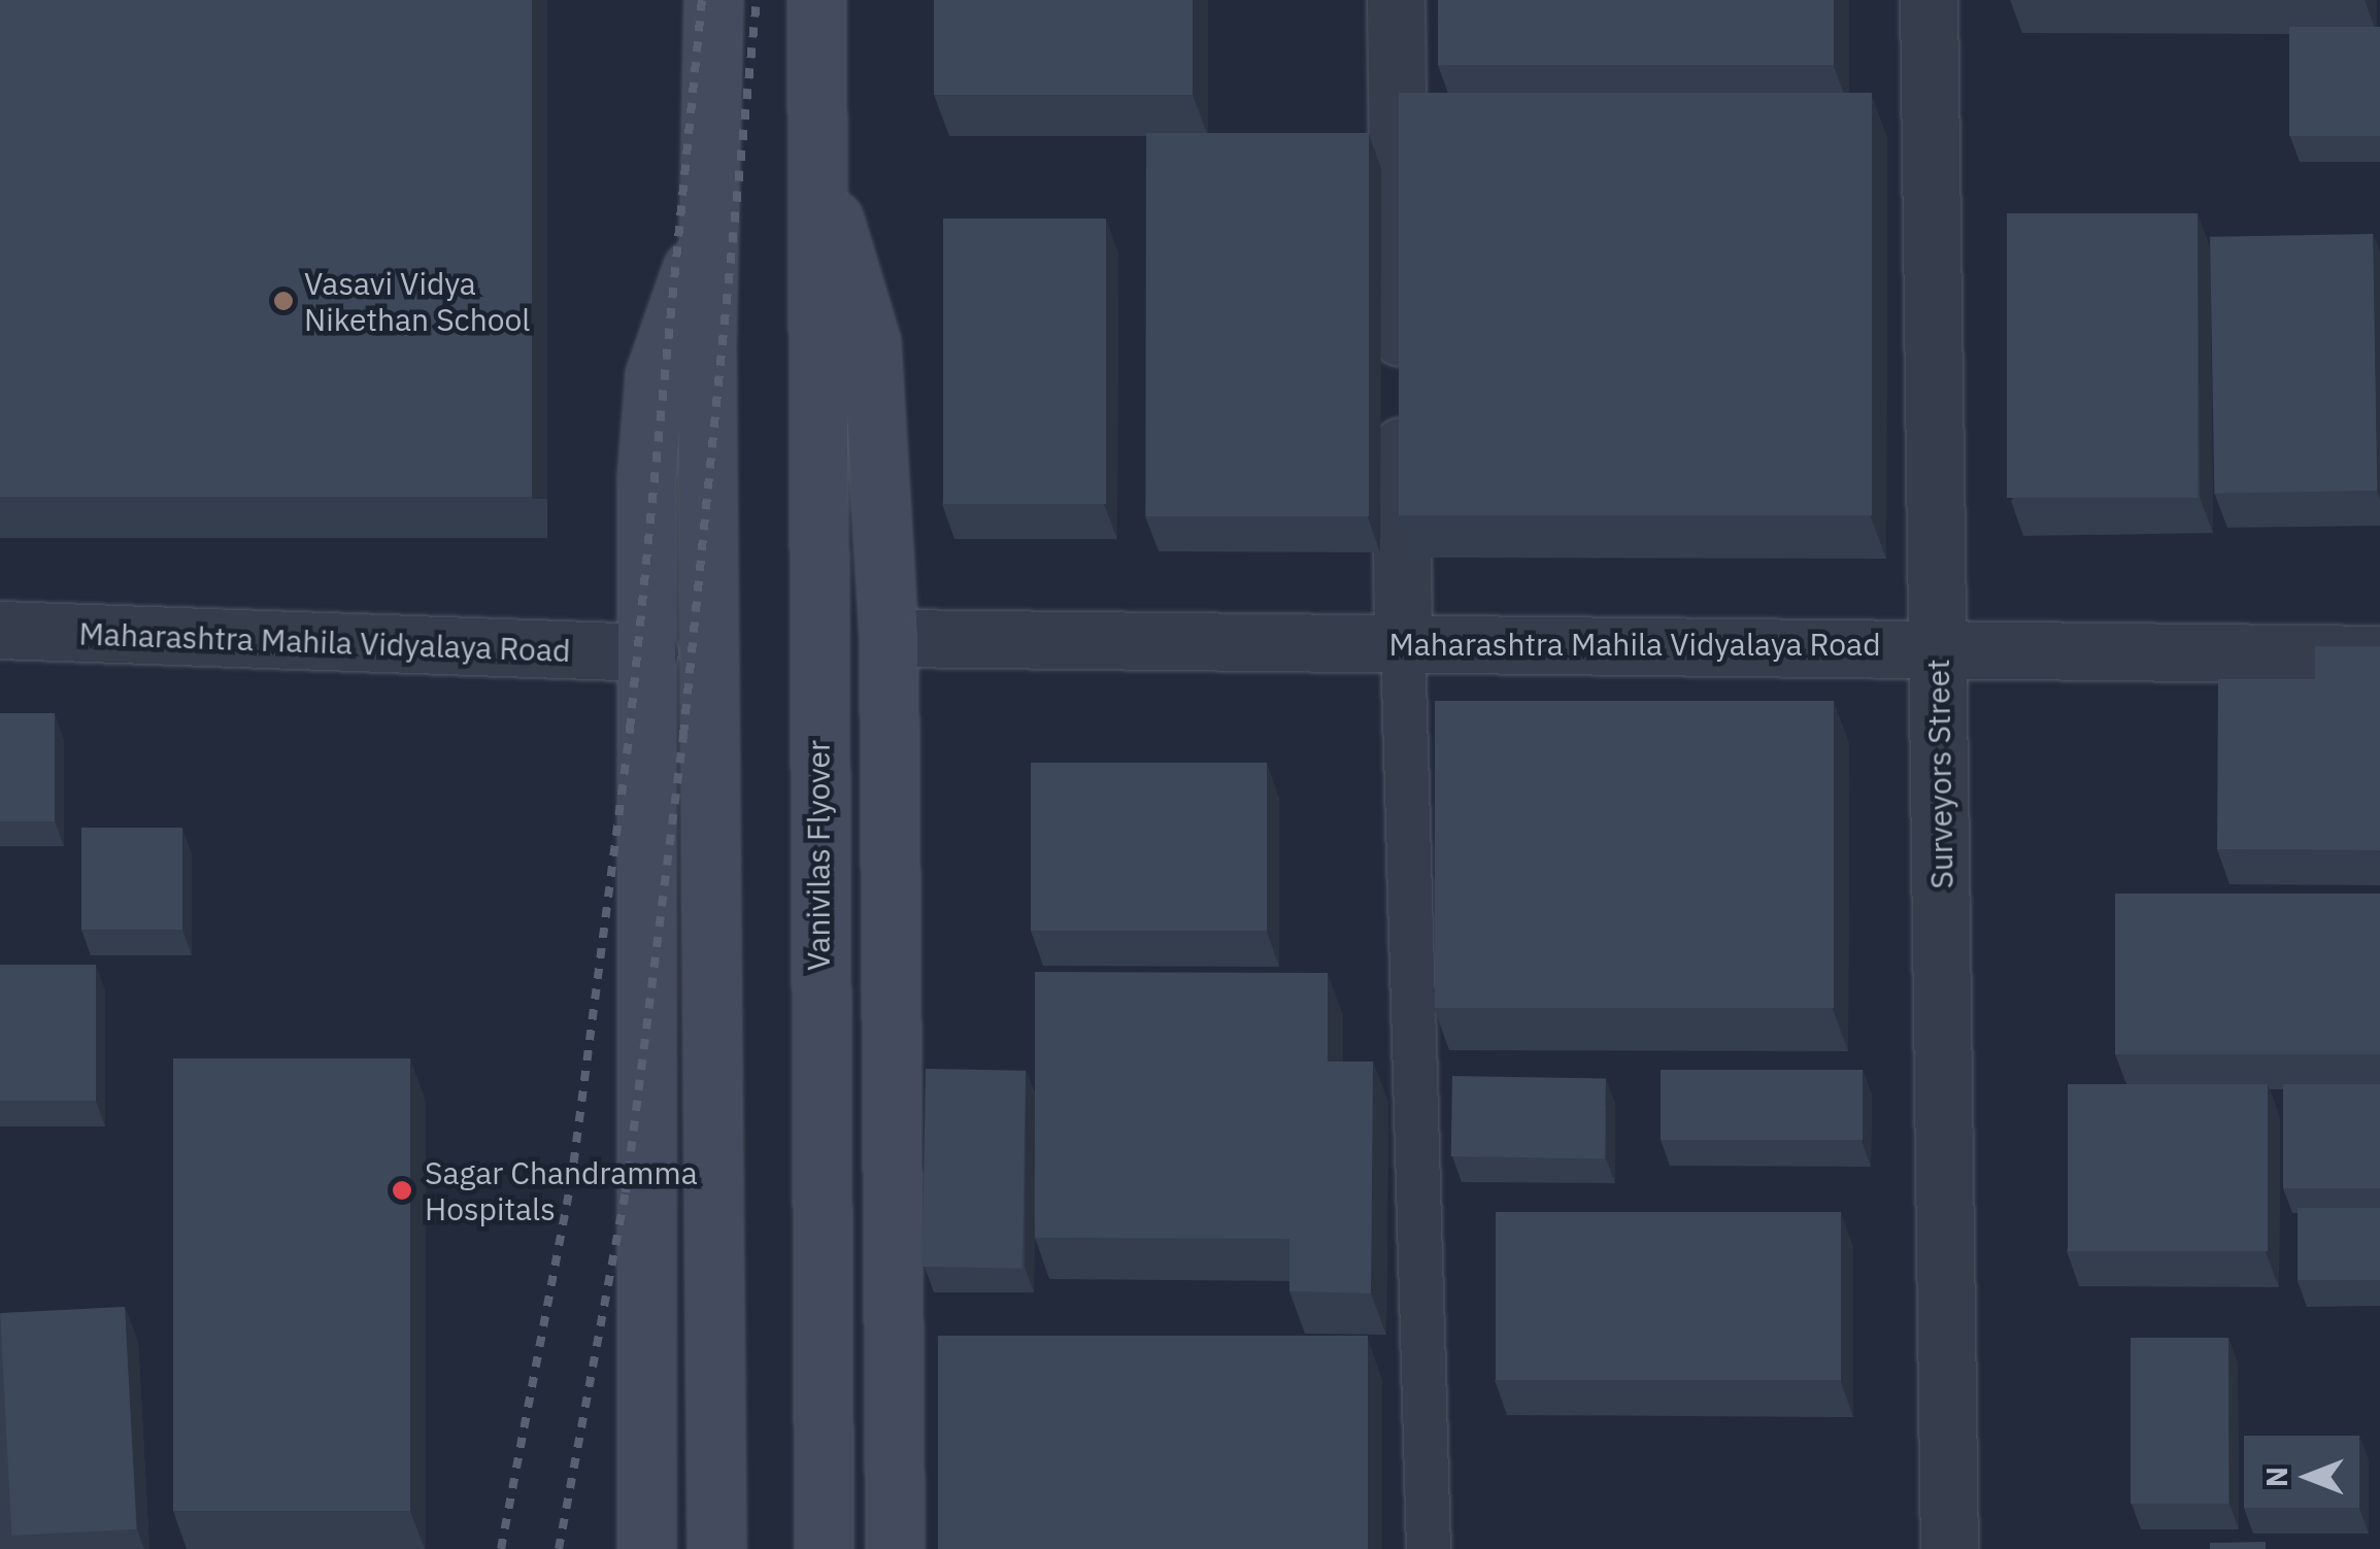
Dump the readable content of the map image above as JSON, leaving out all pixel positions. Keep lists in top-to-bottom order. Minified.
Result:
{"streets":{"main road":["Vanivilas Flyover"],"street":["Maharashtra Mahila Vidyalaya Road","Surveyors Street"]},"crossings":[["Maharashtra Mahila Vidyalaya Road","Surveyors Street"]],"places":["Vasavi Vidya Nikethan School","Sagar Chandramma Hospitals"],"north":"left"}
